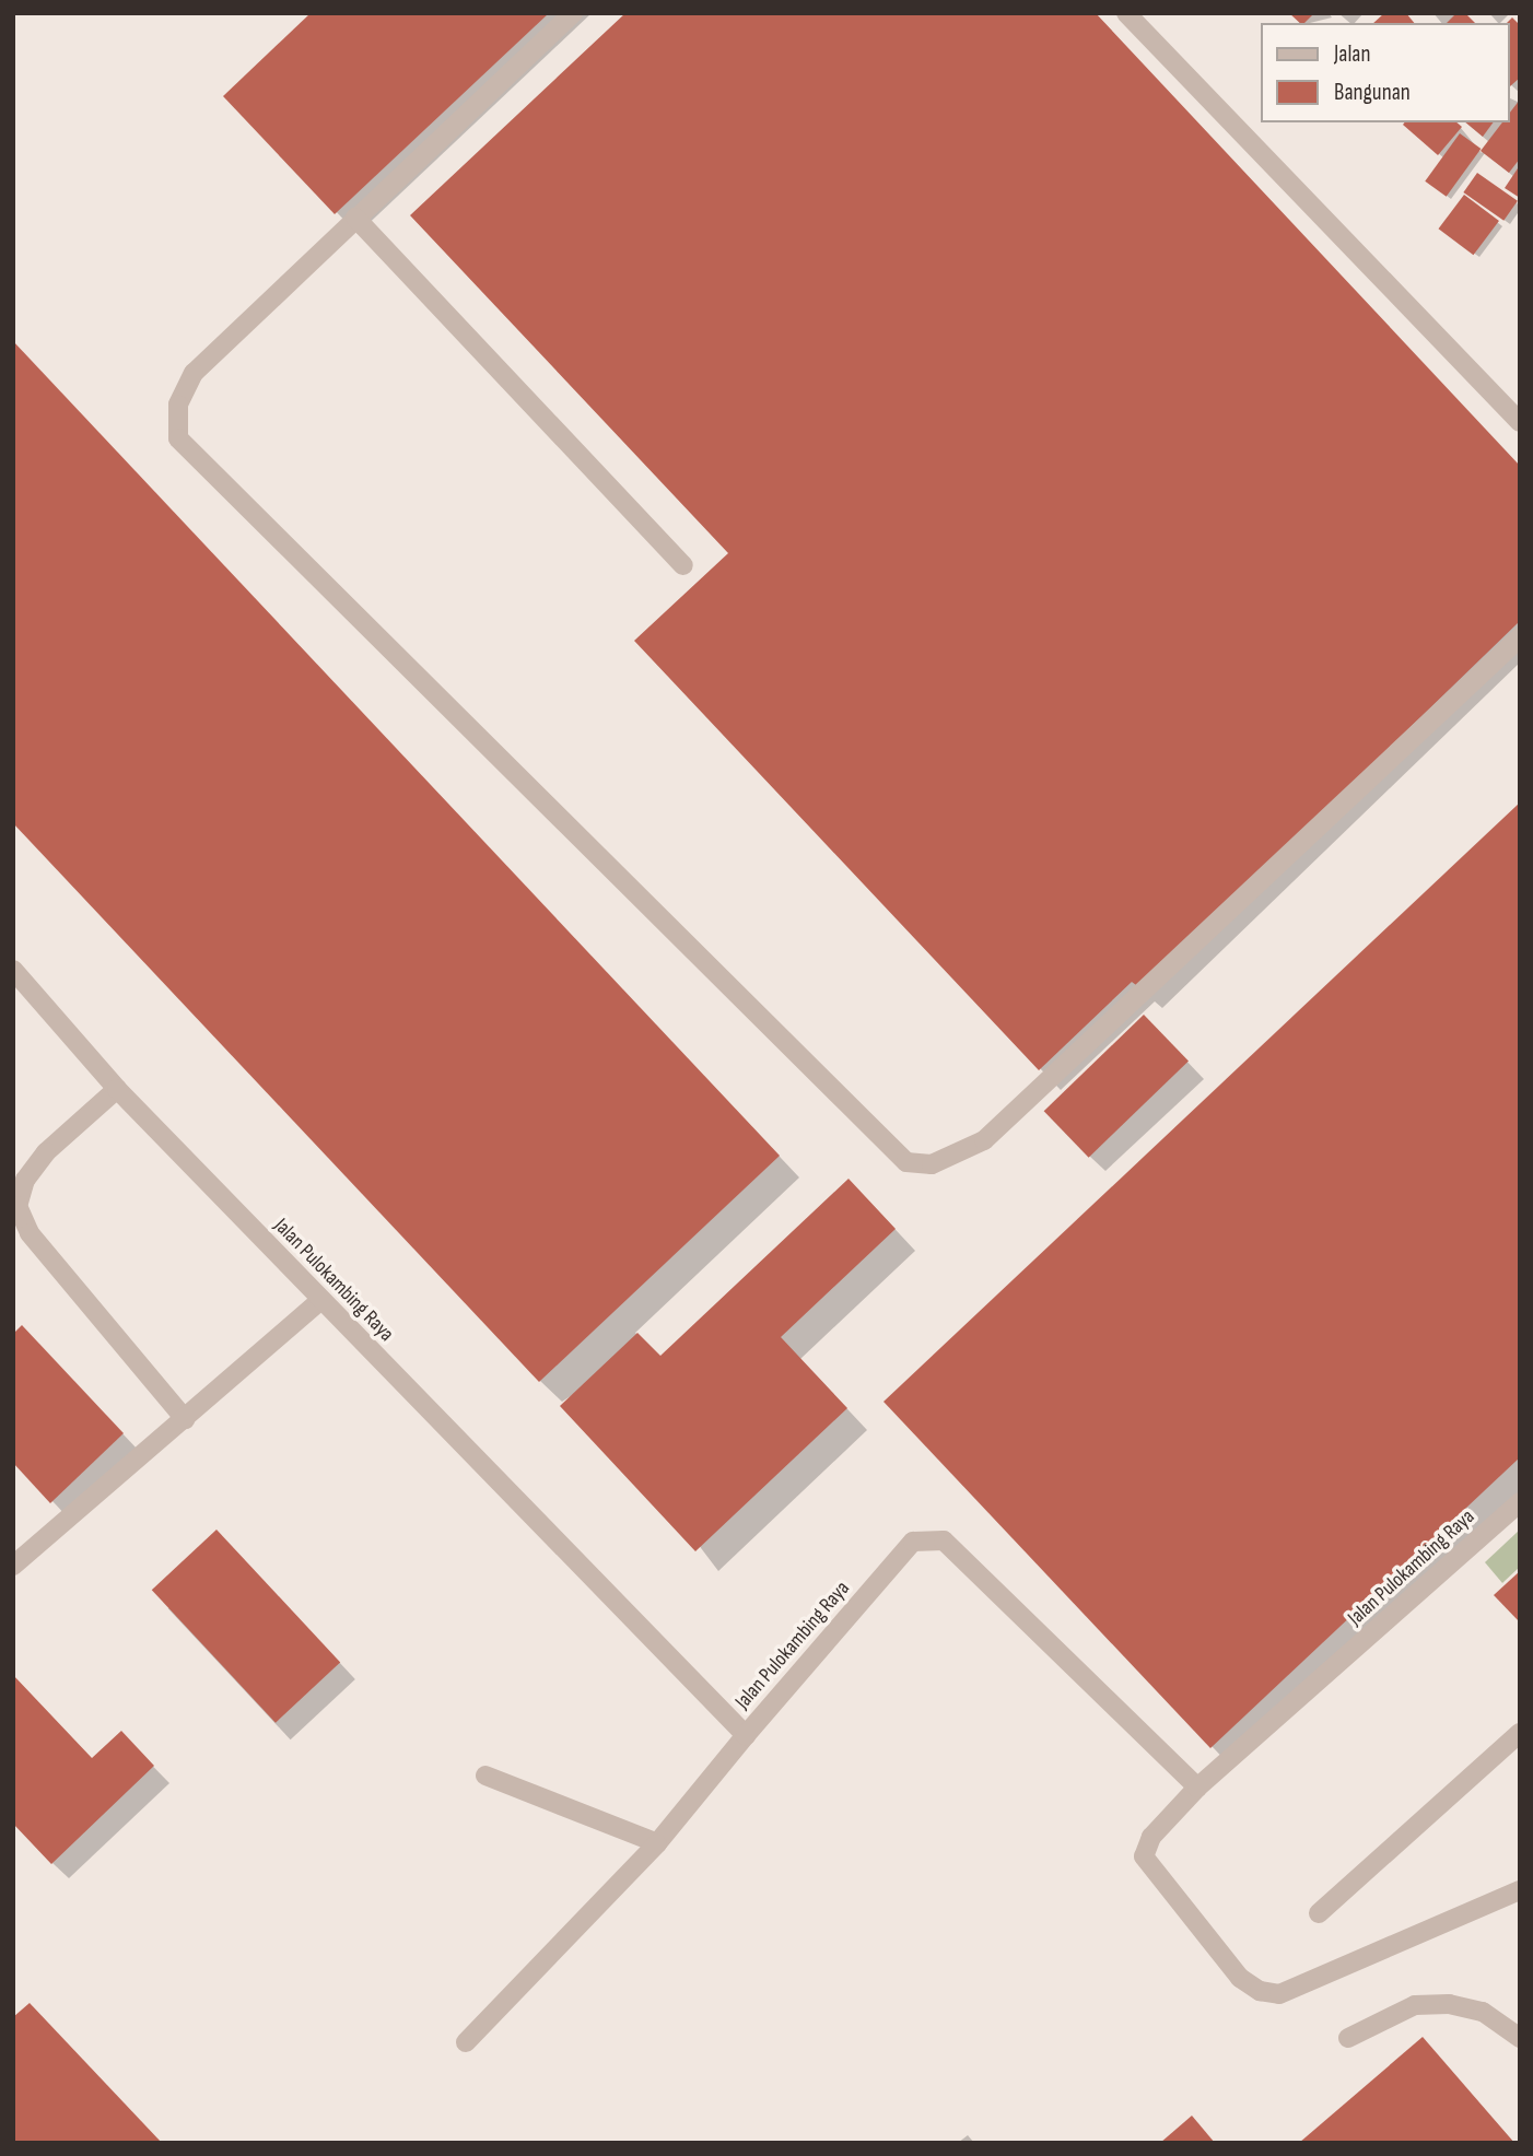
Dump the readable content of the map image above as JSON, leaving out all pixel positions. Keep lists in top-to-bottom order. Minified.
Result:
{"streets":{"street":["Jalan Pulokambing Raya"]},"legend":["Jalan","Bangunan"]}
